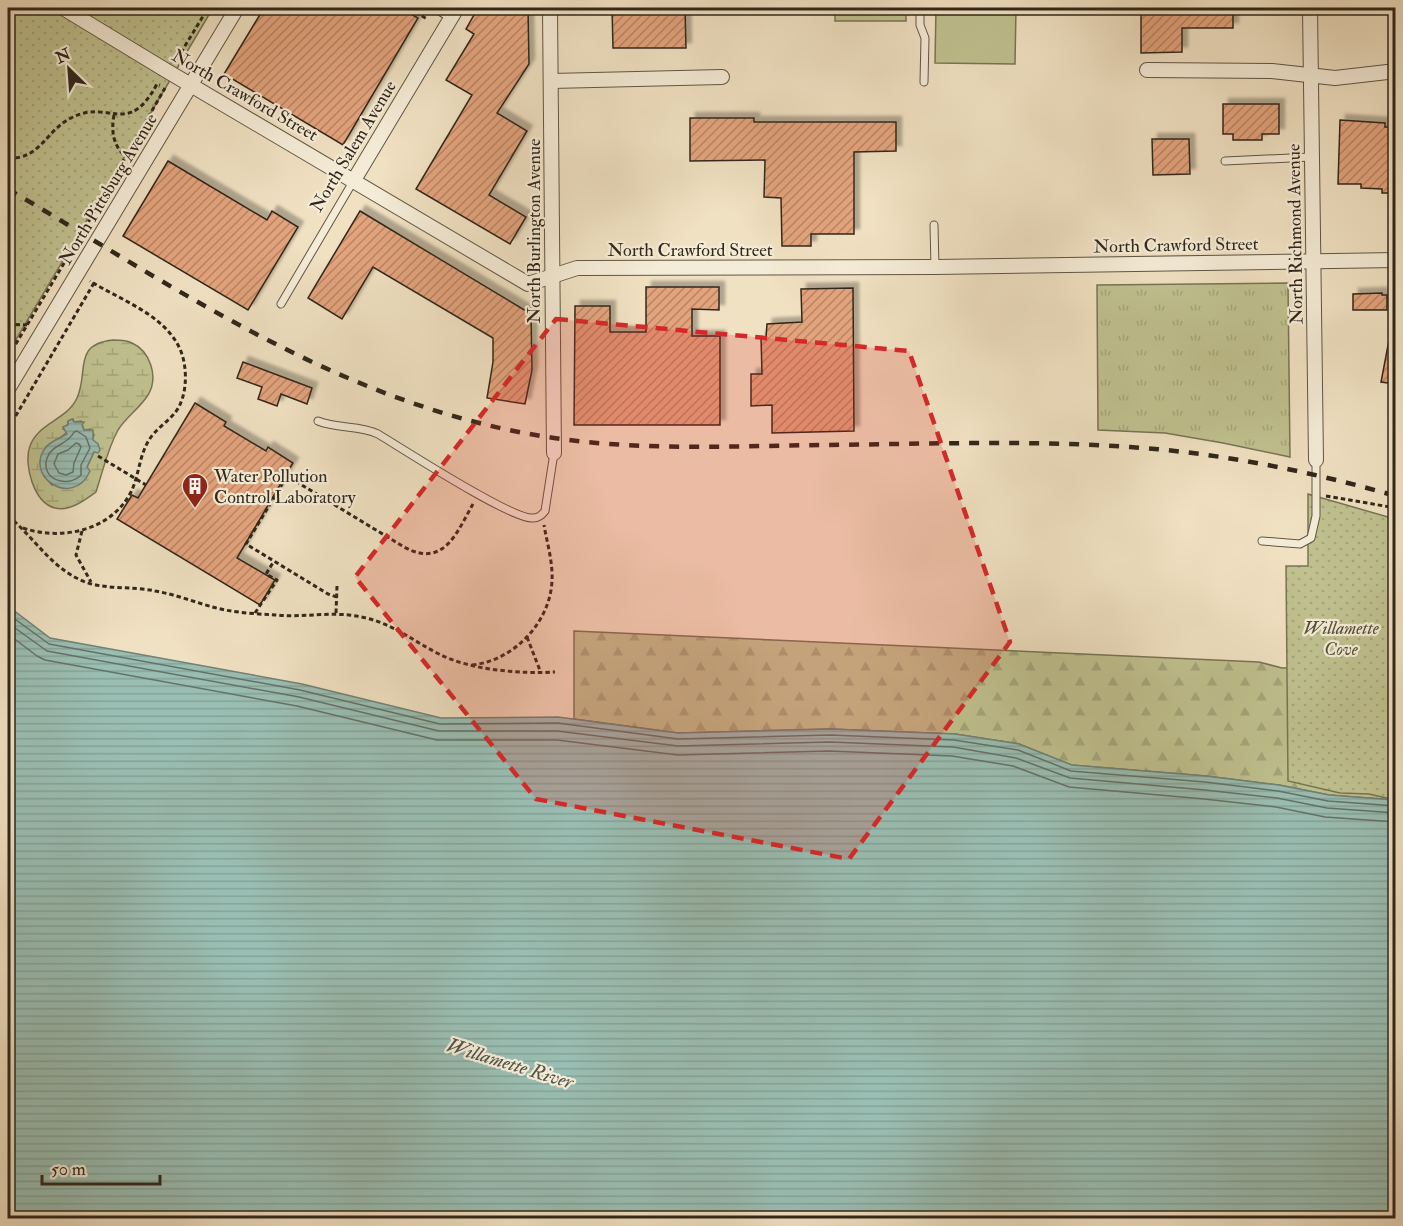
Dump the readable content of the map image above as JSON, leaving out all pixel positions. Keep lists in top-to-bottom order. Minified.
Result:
{"streets":{"street":["North Crawford Street","North Salem Avenue","North Pittsburg Avenue","North Burlington Avenue","North Richmond Avenue"]},"crossings":[["North Crawford Street","North Salem Avenue"],["North Crawford Street","North Pittsburg Avenue"],["North Crawford Street","North Burlington Avenue"],["North Crawford Street","North Richmond Avenue"]],"water":["Willamette River"],"parks":["Willamette Cove"],"places":{"building":["Water Pollution Control Laboratory"]},"scale_bar":"50 m","north":"top left"}
